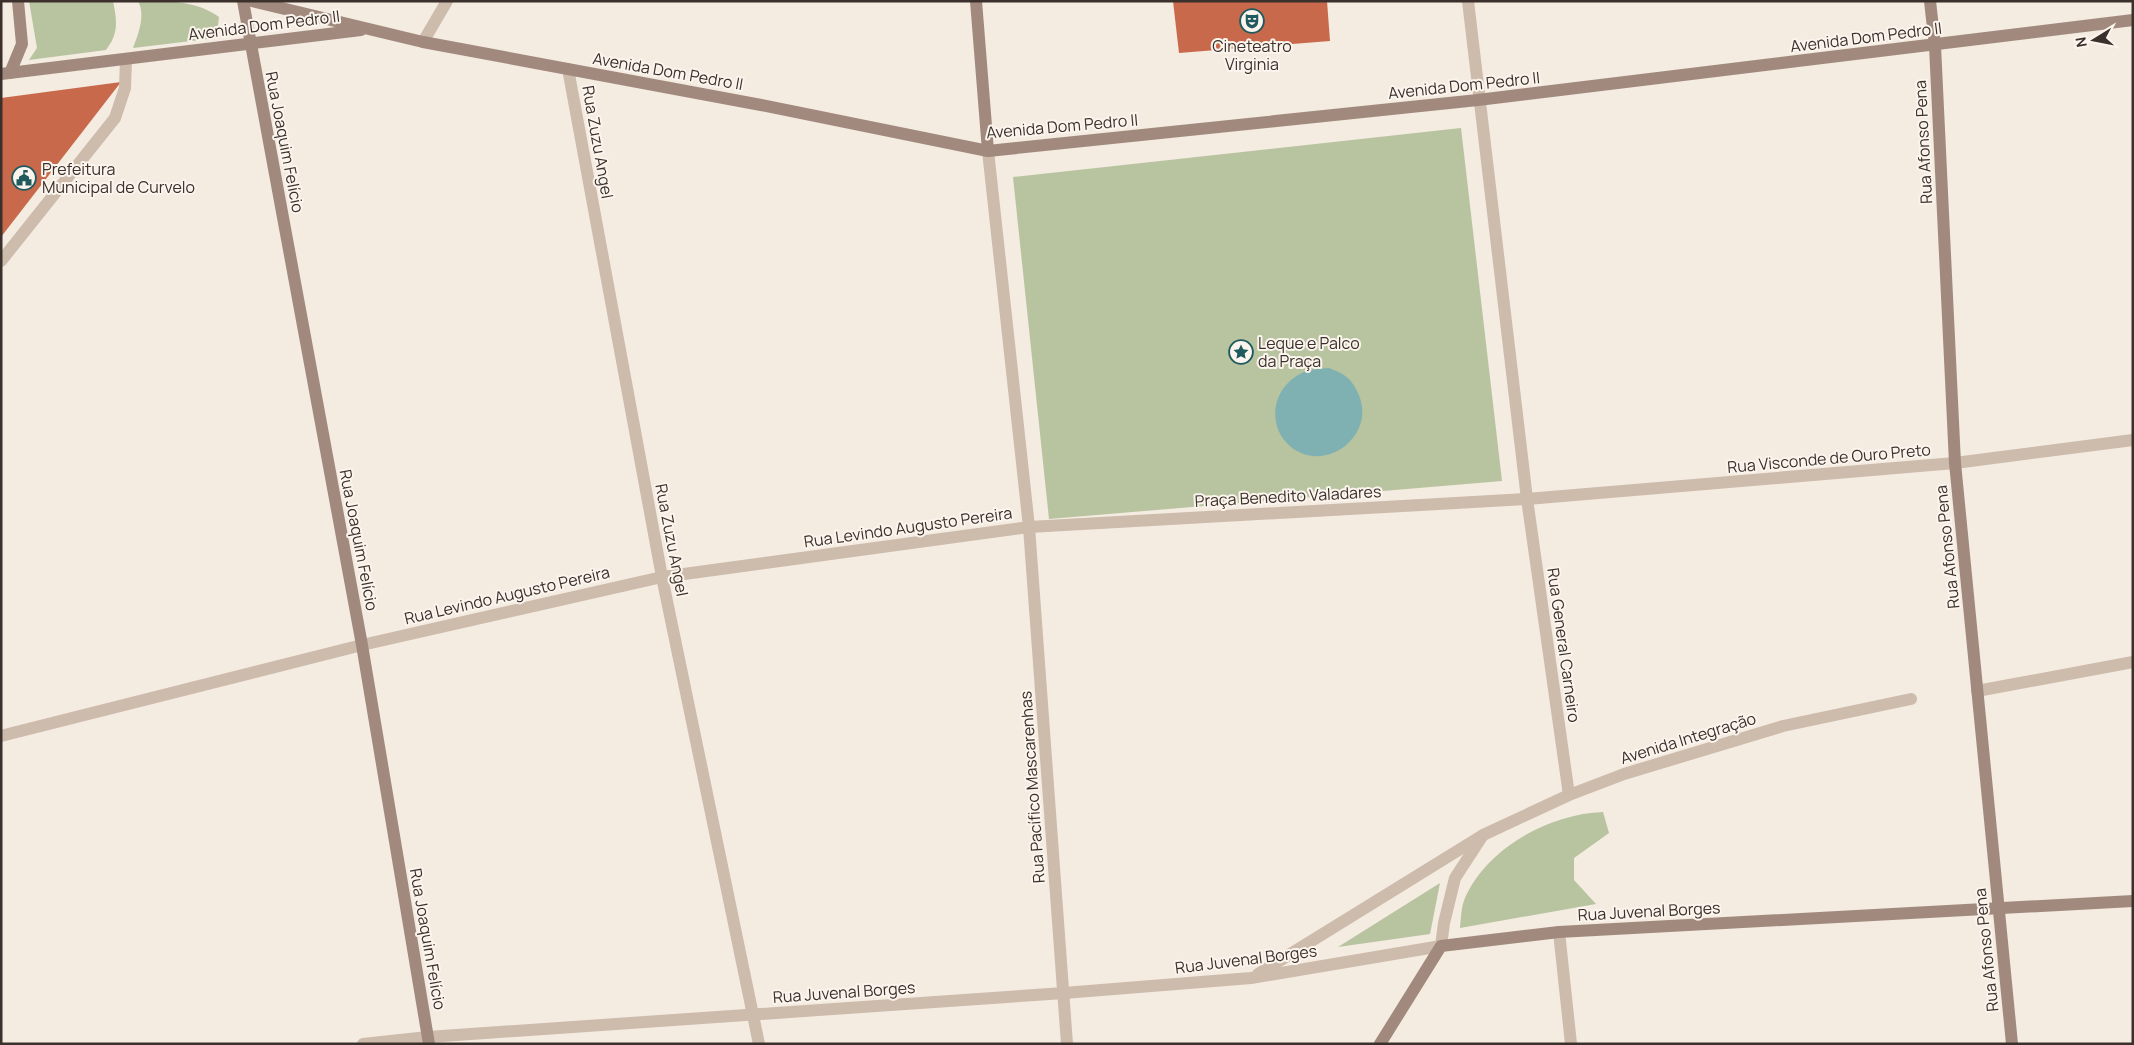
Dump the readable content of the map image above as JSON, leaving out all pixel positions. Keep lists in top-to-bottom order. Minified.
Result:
{"streets":{"main road":["Avenida Dom Pedro II","Rua Joaquim Felício","Rua Afonso Pena","Rua Juvenal Borges"],"street":["Rua Zuzu Angel","Rua Visconde de Ouro Preto","Praça Benedito Valadares","Rua Levindo Augusto Pereira","Rua General Carneiro","Avenida Integração","Rua Pacífico Mascarenhas"]},"crossings":[["Avenida Dom Pedro II","Rua Joaquim Felício"],["Avenida Dom Pedro II","Rua Zuzu Angel"],["Avenida Dom Pedro II","Rua Afonso Pena"],["Rua Joaquim Felício","Rua Levindo Augusto Pereira"],["Rua Joaquim Felício","Rua Juvenal Borges"],["Rua Zuzu Angel","Rua Levindo Augusto Pereira"],["Rua Zuzu Angel","Rua Juvenal Borges"],["Rua Afonso Pena","Rua Visconde de Ouro Preto"],["Rua Afonso Pena","Rua Juvenal Borges"],["Rua Visconde de Ouro Preto","Praça Benedito Valadares"],["Rua Visconde de Ouro Preto","Rua General Carneiro"],["Praça Benedito Valadares","Rua Levindo Augusto Pereira"],["Praça Benedito Valadares","Rua General Carneiro"],["Praça Benedito Valadares","Rua Pacífico Mascarenhas"],["Rua Levindo Augusto Pereira","Rua Pacífico Mascarenhas"],["Rua General Carneiro","Avenida Integração"],["Avenida Integração","Rua Juvenal Borges"],["Rua Pacífico Mascarenhas","Rua Juvenal Borges"]],"places":{"theatre":["Cineteatro Virginia"],"public building":["Prefeitura Municipal de Curvelo"],"place":["Leque e Palco da Praça"]},"north":"left"}
